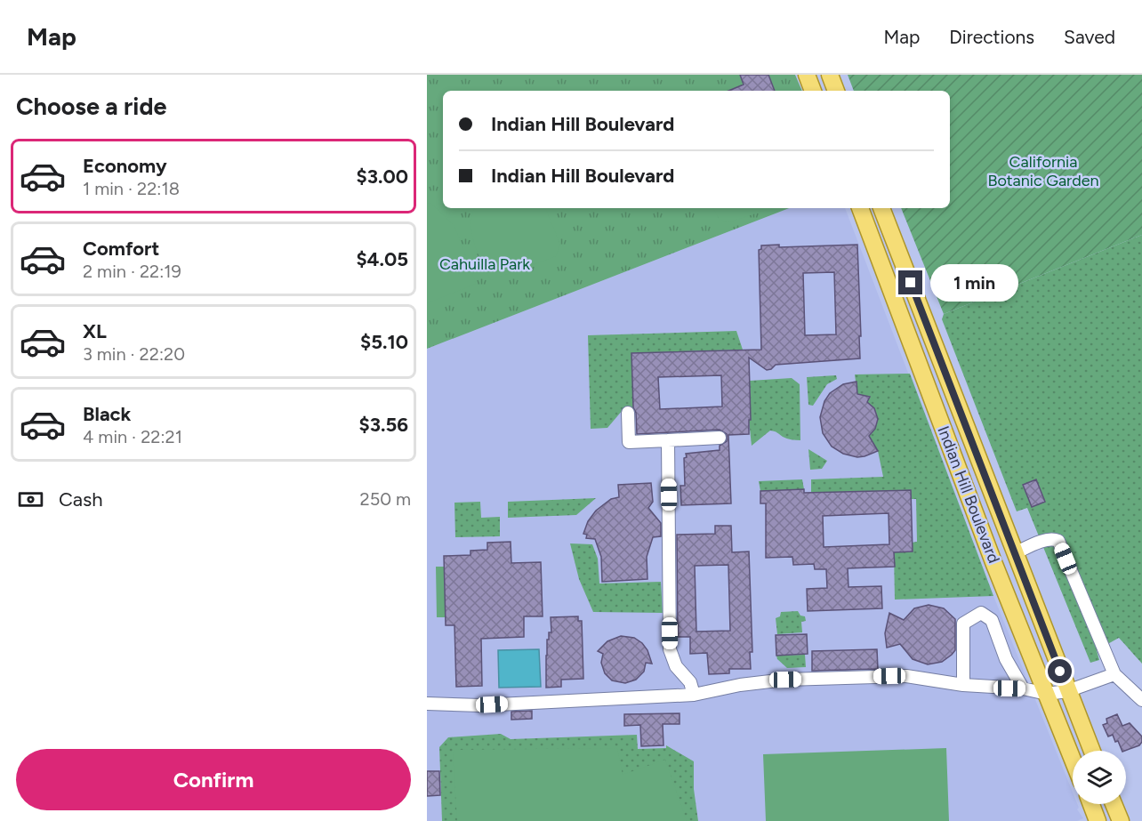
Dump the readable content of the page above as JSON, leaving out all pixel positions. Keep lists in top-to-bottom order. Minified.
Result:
{"streets":{"main road":["Indian Hill Boulevard"]},"parks":["California Botanic Garden","Cahuilla Park"],"page":{"header":"Map","nav":["Map","Directions","Saved"],"heading":"Choose a ride","banner":["Indian Hill Boulevard","Indian Hill Boulevard"],"list":[{"name":"Economy","note":"1 min · 22:18","value":"$3.00"},{"name":"Comfort","note":"2 min · 22:19","value":"$4.05"},{"name":"XL","note":"3 min · 22:20","value":"$5.10"},{"name":"Black","note":"4 min · 22:21","value":"$3.56"}],"bubble":"1 min","pay":["Cash","250 m"],"buttons":"Confirm"}}
